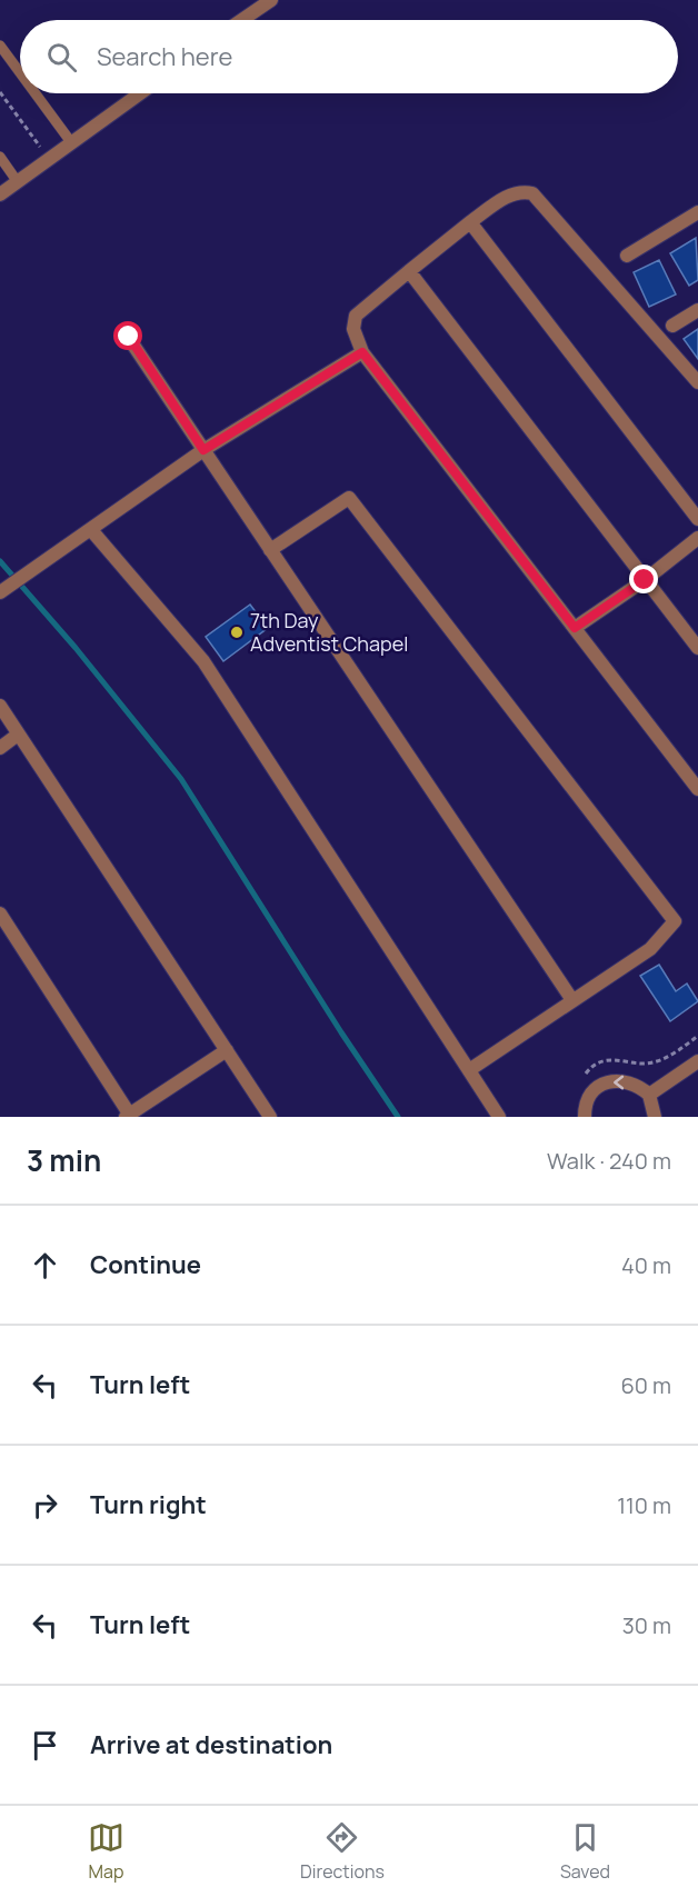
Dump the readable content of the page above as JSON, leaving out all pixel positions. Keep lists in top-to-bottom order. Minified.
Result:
{"places":["7th Day Adventist Chapel"],"page":{"search":"Search here","heading":["3 min","Walk · 240 m"],"list":[["Continue","40 m"],["Turn left","60 m"],["Turn right","110 m"],["Turn left","30 m"],"Arrive at destination"],"nav":["Map","Directions","Saved"]}}
